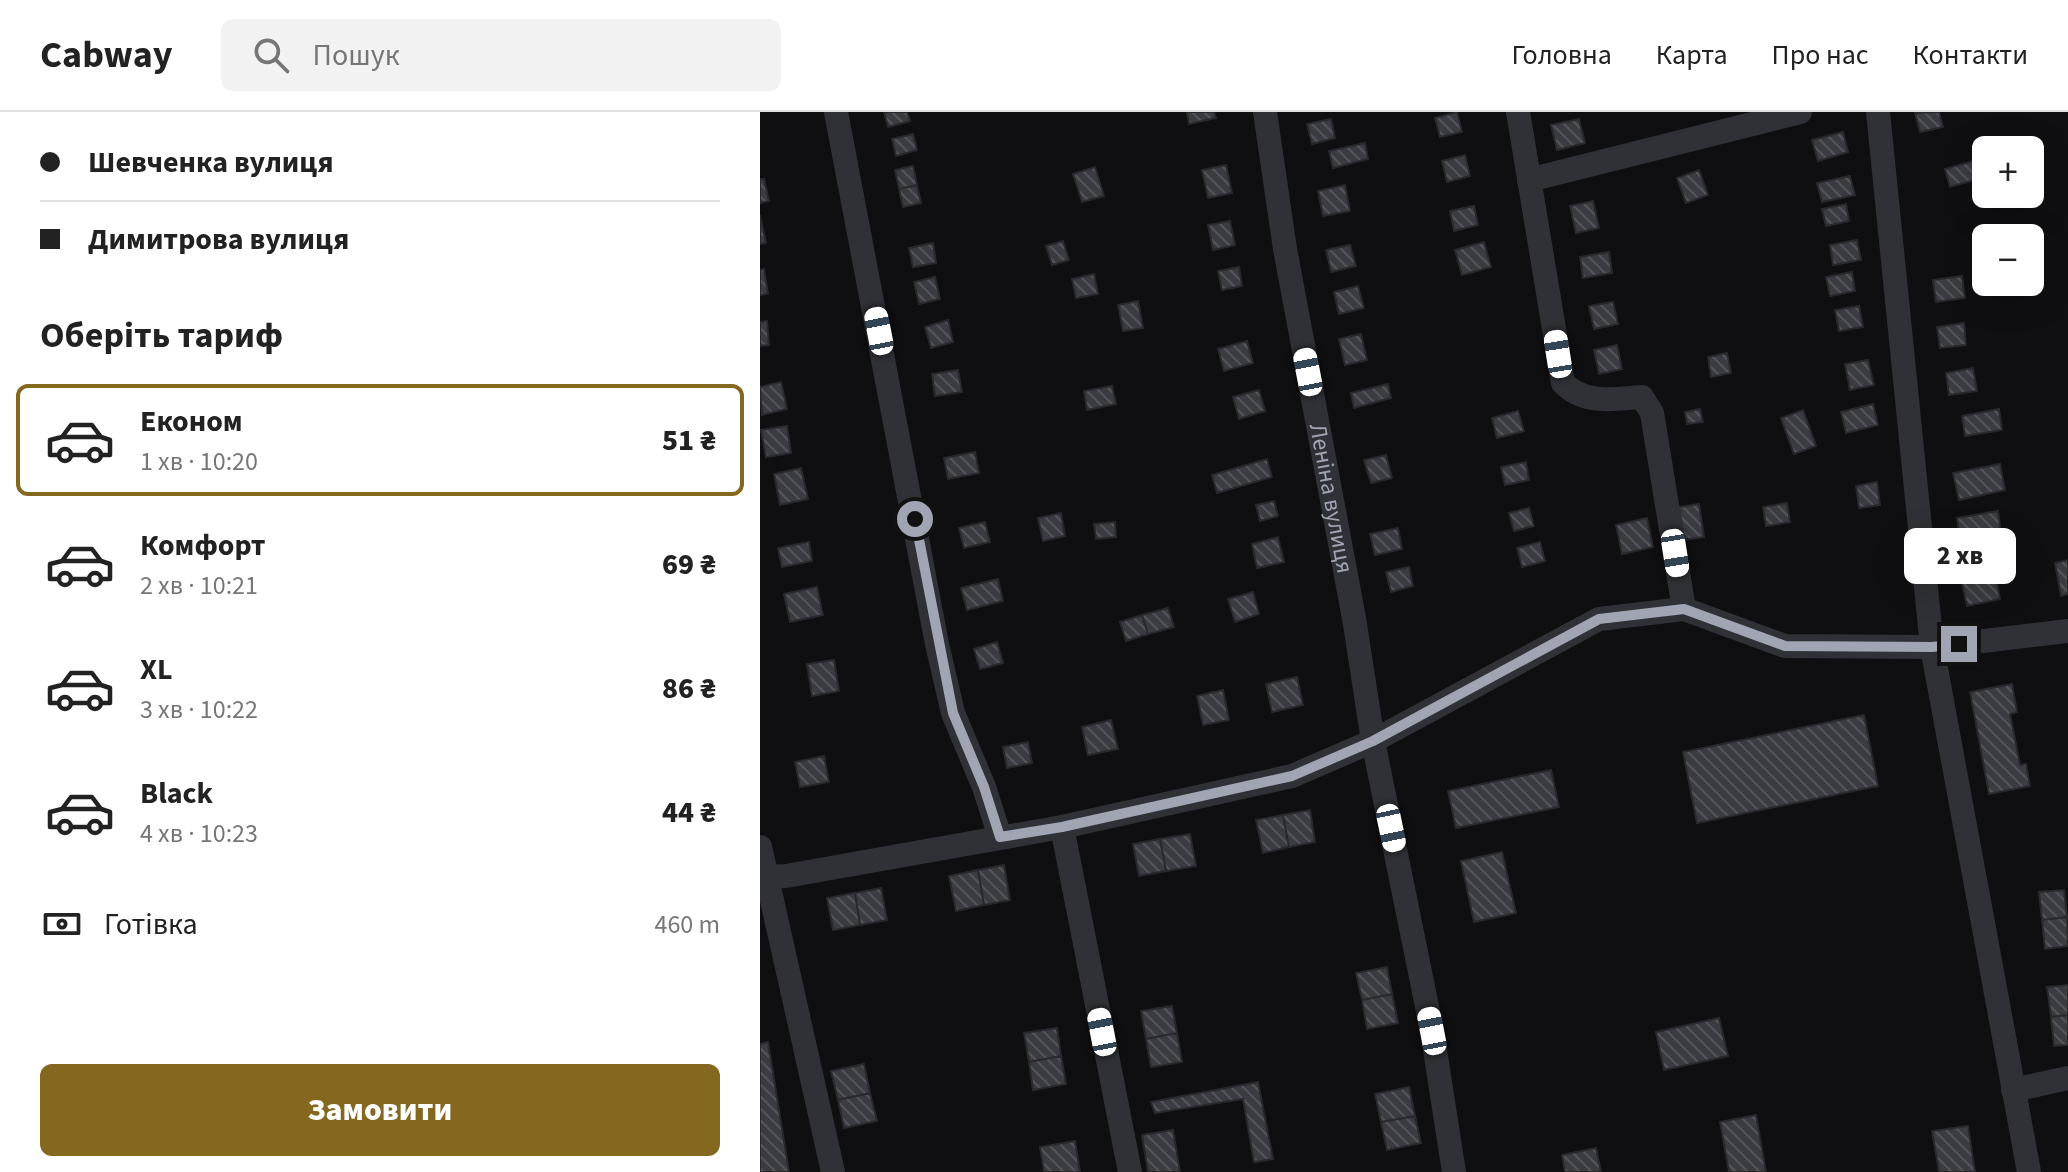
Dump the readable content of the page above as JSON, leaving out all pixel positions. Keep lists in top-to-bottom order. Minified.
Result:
{"streets":{"street":["Леніна вулиця"]},"page":{"header":"Cabway","search":"Пошук","nav":["Головна","Карта","Про нас","Контакти"],"banner":["Шевченка вулиця","Димитрова вулиця"],"map_buttons":["+","−"],"heading":"Оберіть тариф","list":[{"name":"Економ","note":"1 хв · 10:20","value":"51 ₴"},{"name":"Комфорт","note":"2 хв · 10:21","value":"69 ₴"},{"name":"XL","note":"3 хв · 10:22","value":"86 ₴"},{"name":"Black","note":"4 хв · 10:23","value":"44 ₴"}],"bubble":"2 хв","pay":["Готівка","460 m"],"buttons":"Замовити"}}
